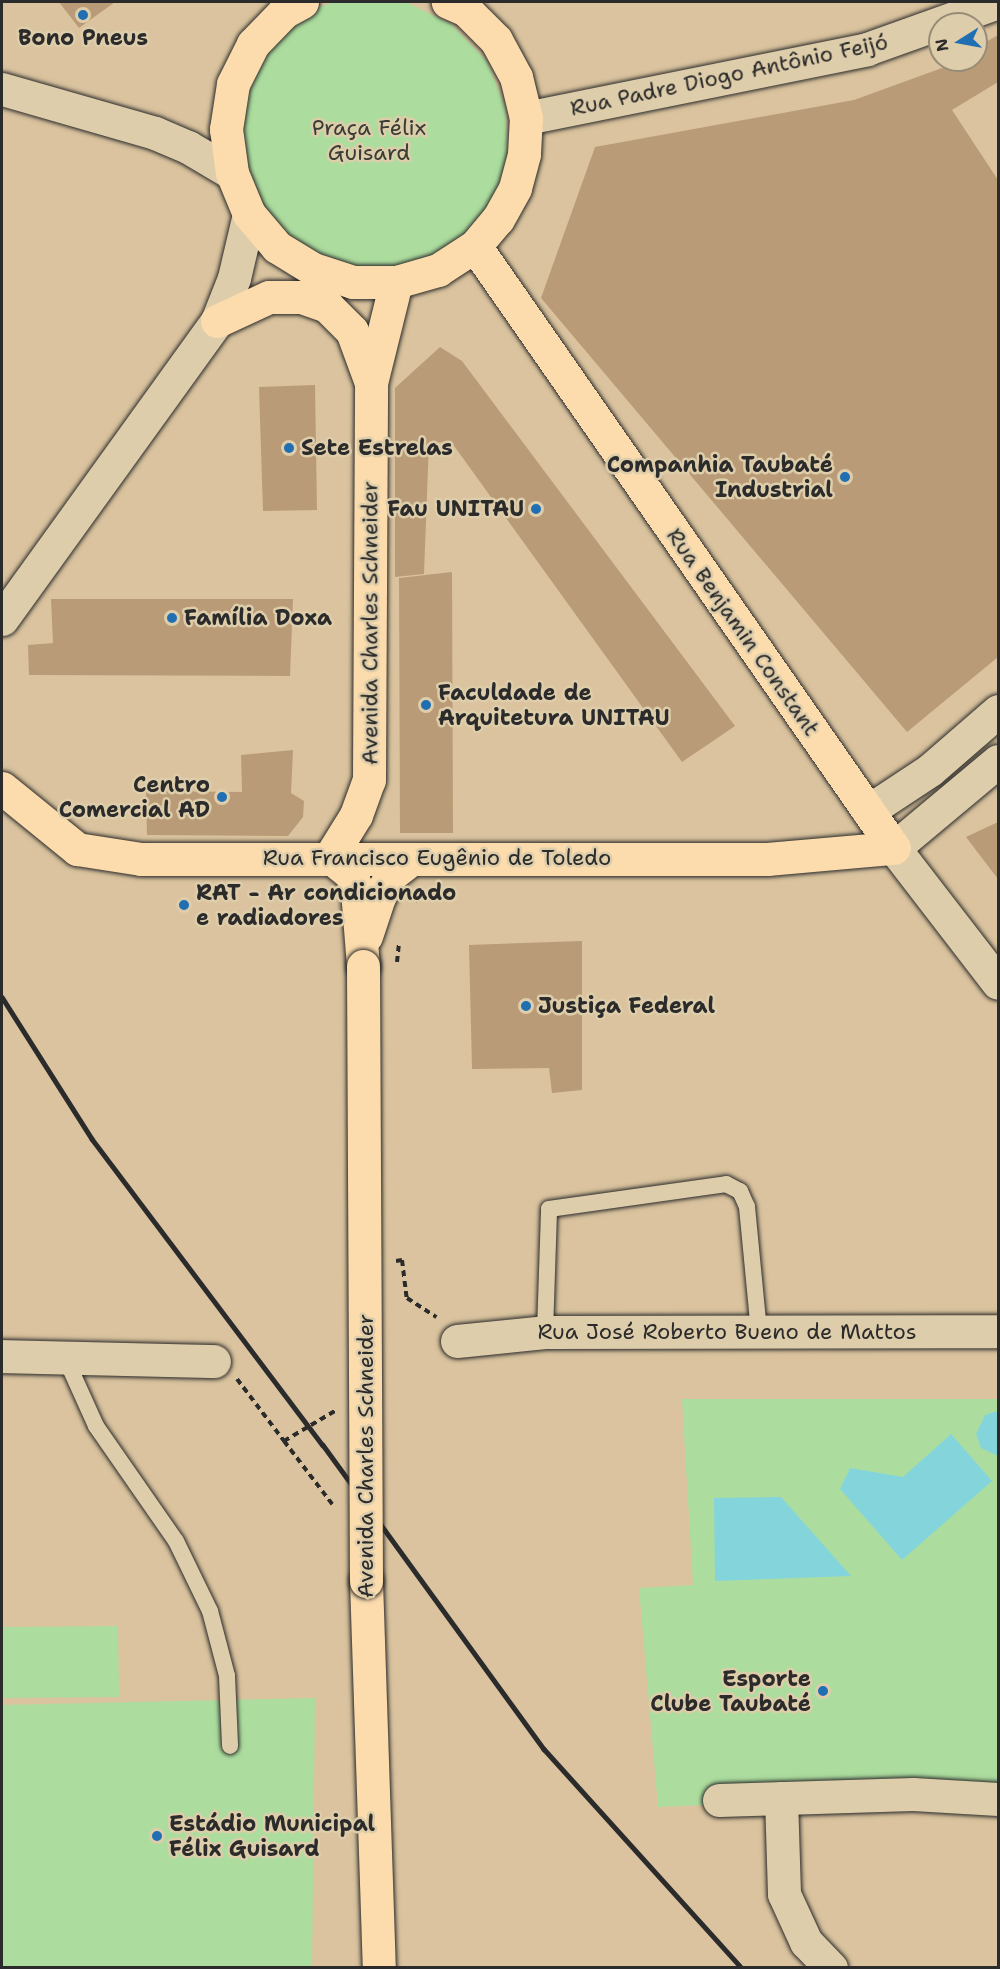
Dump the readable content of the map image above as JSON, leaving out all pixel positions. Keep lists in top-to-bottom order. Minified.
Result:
{"streets":{"main road":["Avenida Charles Schneider","Rua Benjamin Constant","Rua Francisco Eugênio de Toledo"],"street":["Rua Padre Diogo Antônio Feijó","Rua José Roberto Bueno de Mattos"]},"crossings":[["Avenida Charles Schneider","Rua Francisco Eugênio de Toledo"],["Rua Benjamin Constant","Rua Francisco Eugênio de Toledo"]],"parks":["Praça Félix Guisard"],"places":["Bono Pneus","Sete Estrelas","Companhia Taubaté Industrial","Fau UNITAU","Família Doxa","Faculdade de Arquitetura UNITAU","Centro Comercial AD","RAT - Ar condicionado e radiadores","Justiça Federal","Esporte Clube Taubaté","Estádio Municipal Félix Guisard"],"north":"left"}
